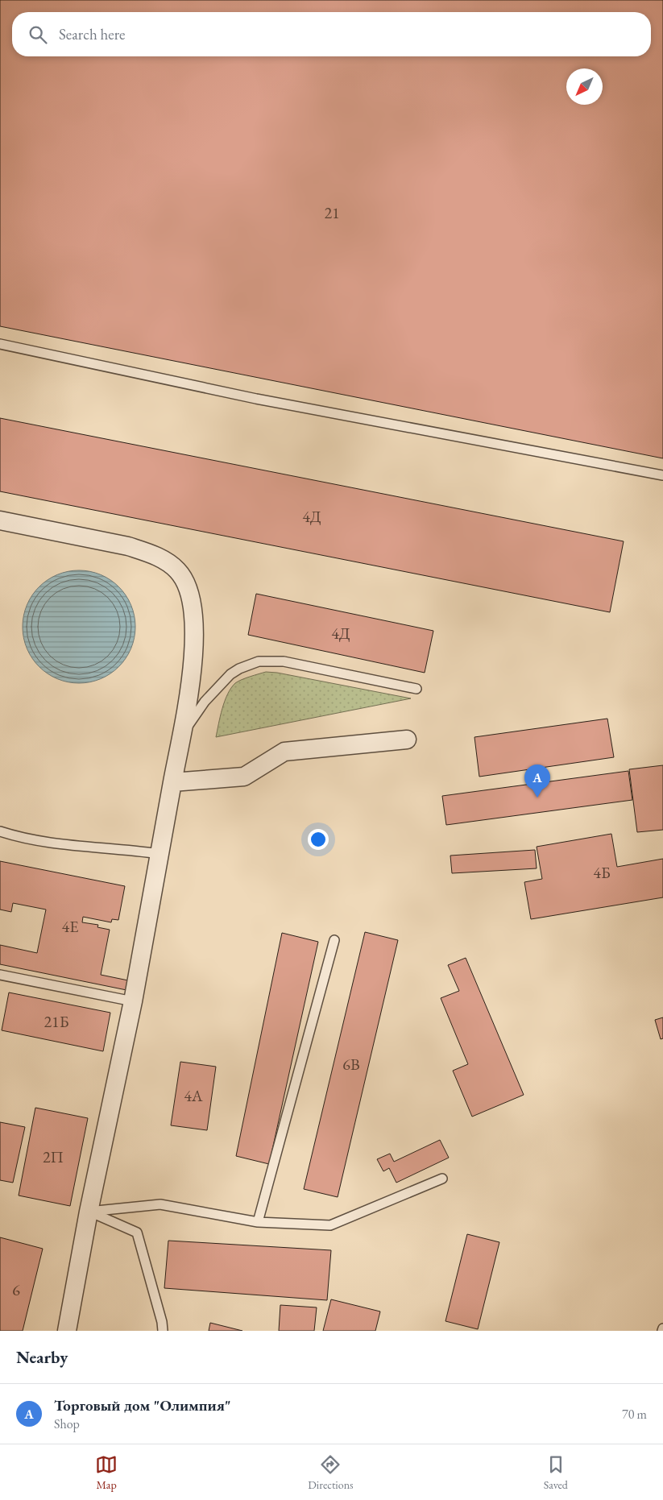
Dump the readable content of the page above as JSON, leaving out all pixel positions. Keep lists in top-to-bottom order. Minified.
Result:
{"house_numbers":["21","4Д","4Д","4Б","4Е","21Б","6В","4А","2П","6"],"north":"bottom left","page":{"search":"Search here","pins":"A","heading":"Nearby","list":[{"mark":"A","name":"Торговый дом \"Олимпия\"","note":"Shop","value":"70 m"}],"nav":["Map","Directions","Saved"]}}
